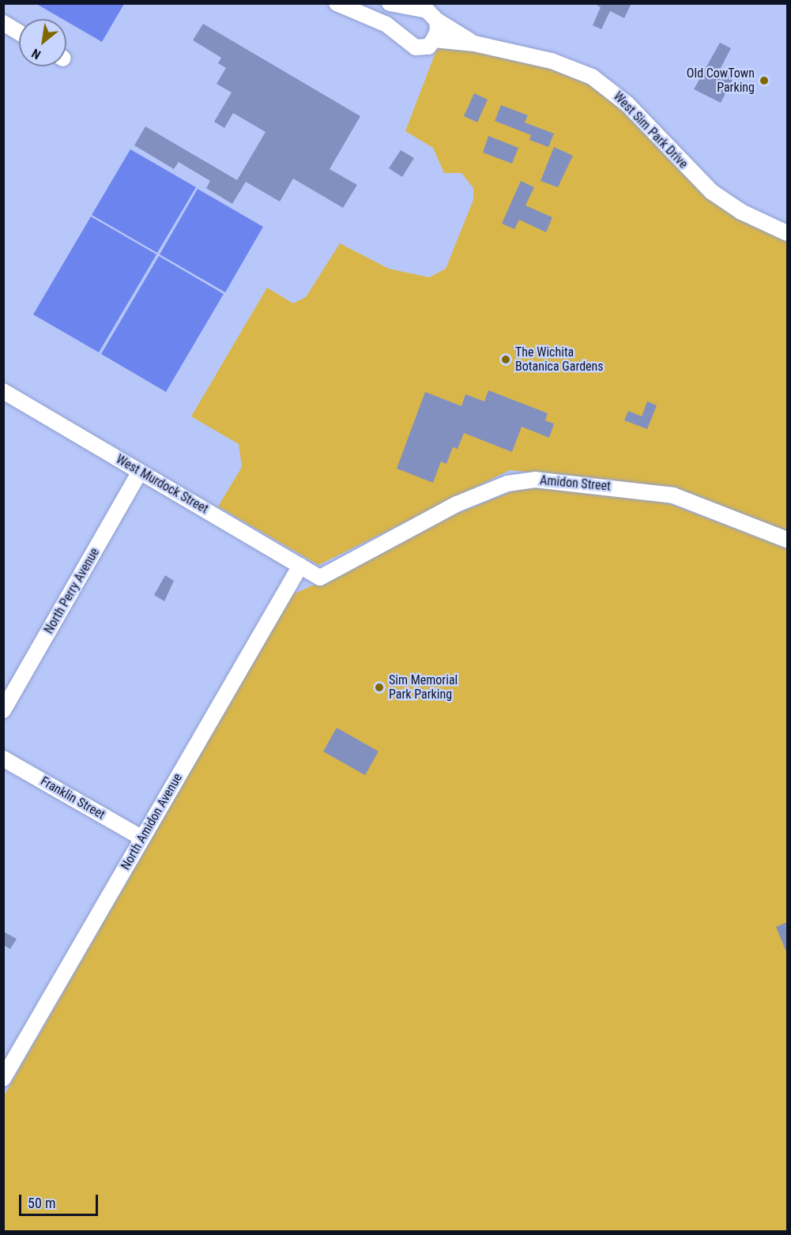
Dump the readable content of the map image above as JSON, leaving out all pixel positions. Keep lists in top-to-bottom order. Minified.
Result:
{"streets":{"street":["West Sim Park Drive","Amidon Street","West Murdock Street","North Perry Avenue","Franklin Street","North Amidon Avenue"]},"crossings":[["Amidon Street","West Murdock Street"],["West Murdock Street","North Perry Avenue"],["West Murdock Street","North Amidon Avenue"],["Franklin Street","North Amidon Avenue"]],"places":["Old CowTown Parking","The Wichita Botanica Gardens","Sim Memorial Park Parking"],"scale_bar":"50 m","north":"bottom left"}
